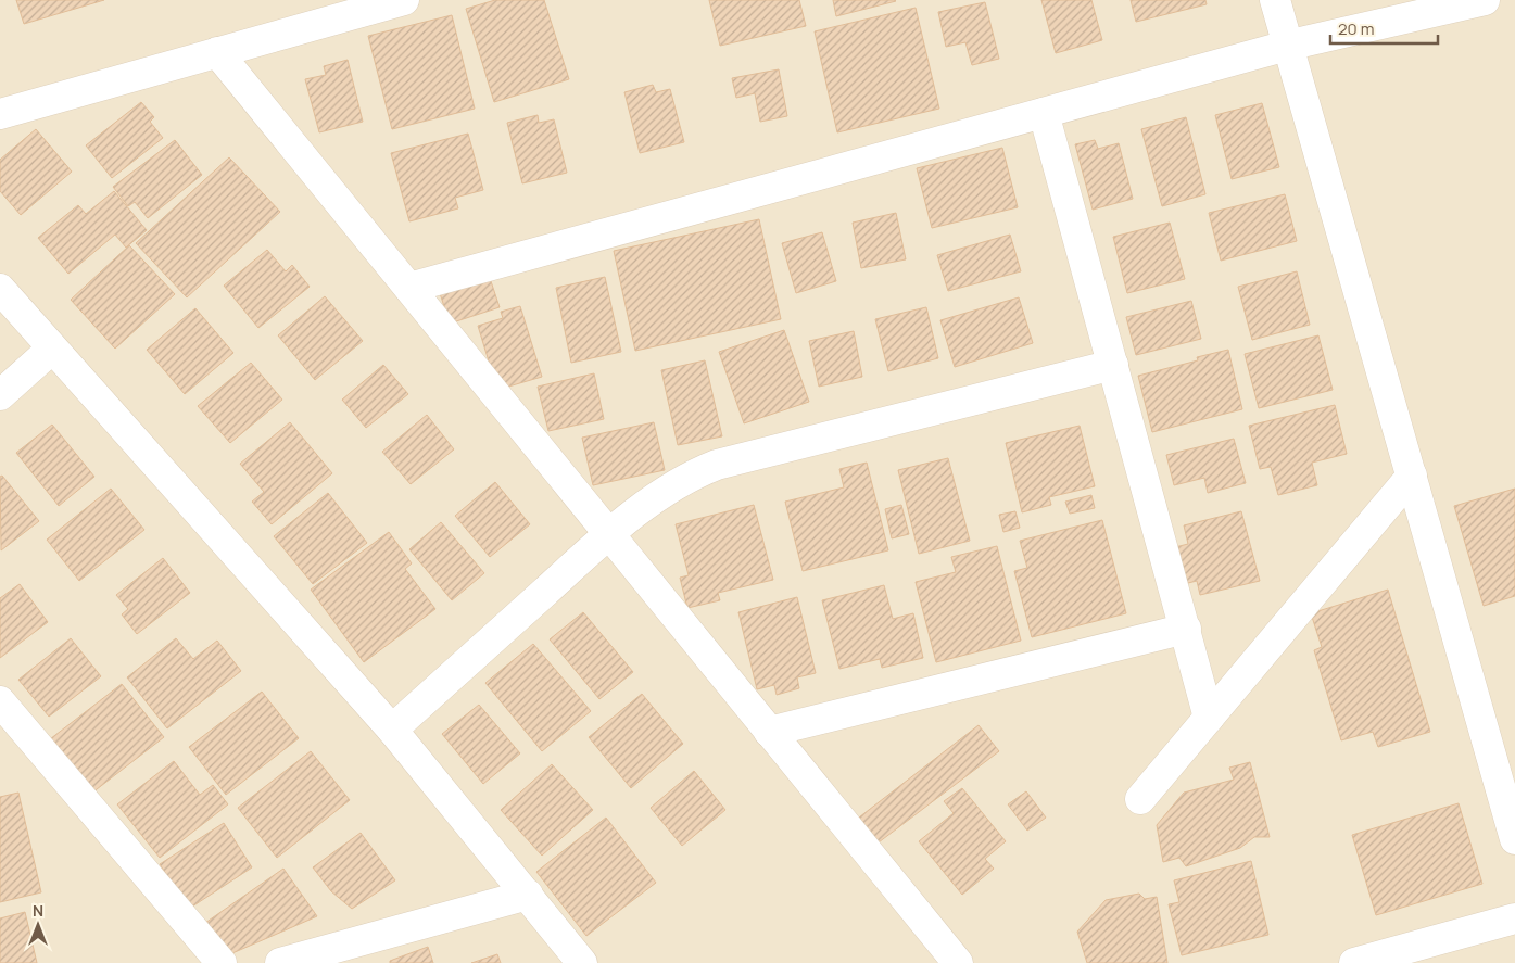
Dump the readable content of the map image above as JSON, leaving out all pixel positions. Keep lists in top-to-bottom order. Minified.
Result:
{"scale_bar":"20 m","north":"top"}
